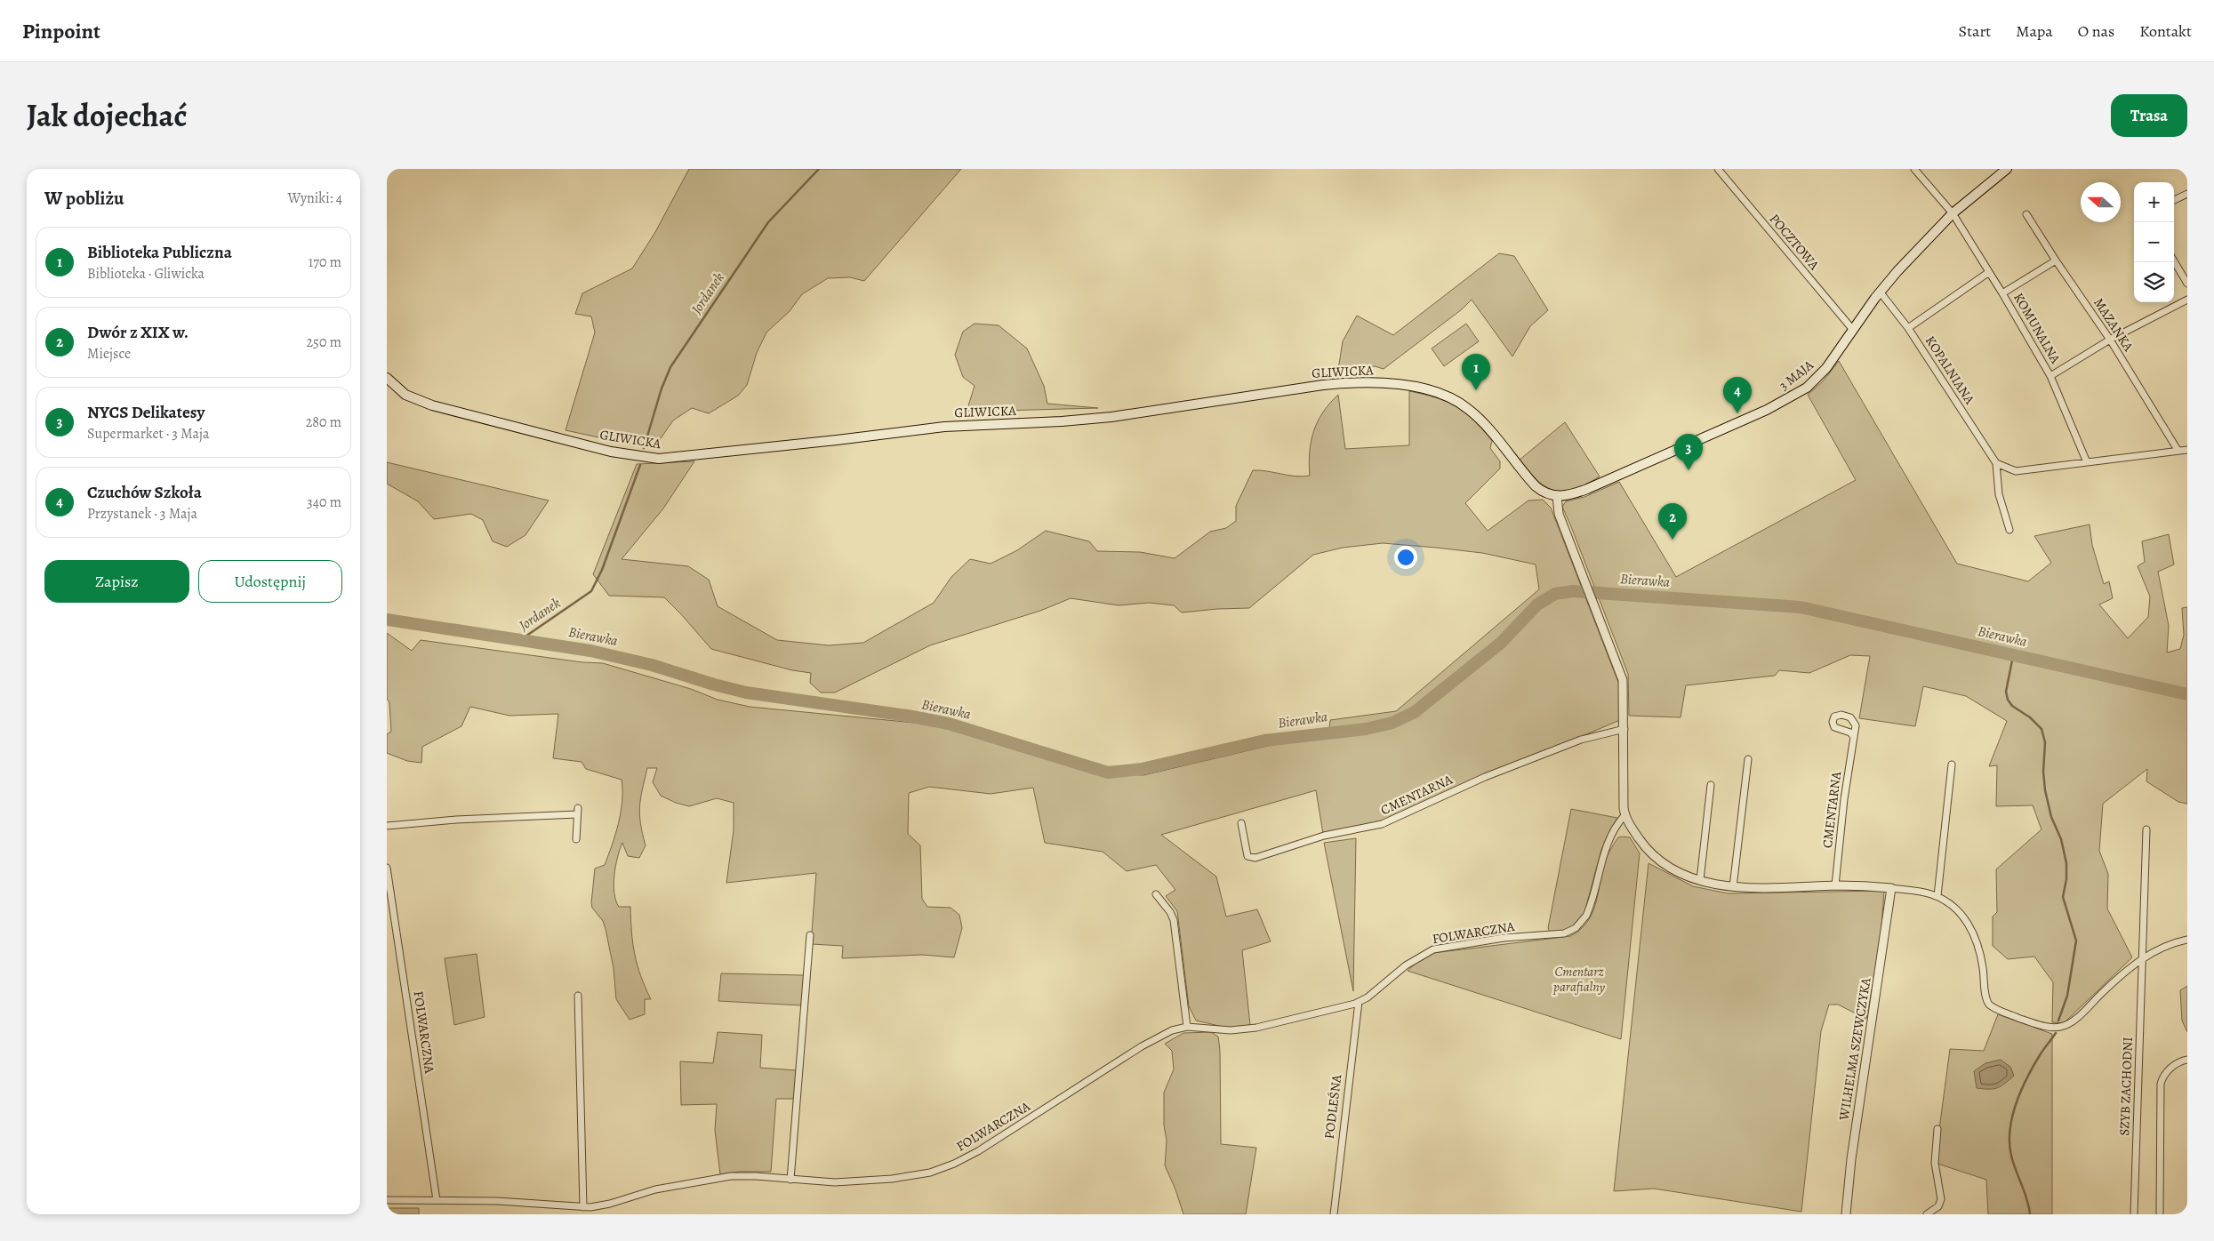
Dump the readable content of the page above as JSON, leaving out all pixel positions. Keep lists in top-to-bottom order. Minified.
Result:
{"streets":{"main road":["GLIWICKA","3 MAJA"],"street":["POCZTOWA","MAZANKA","KOMUNALNA","KOPALNIANA","CMENTARNA","FOLWARCZNA","WILHELMA SZEWCZYKA","SZYB ZACHODNI","PODLEŚNA"]},"crossings":[["POCZTOWA","3 MAJA"],["KOMUNALNA","3 MAJA"],["KOPALNIANA","3 MAJA"],["GLIWICKA","3 MAJA"],["FOLWARCZNA","PODLEŚNA"]],"water":["Jordanek","Bierawka"],"parks":["Cmentarz parafialny"],"north":"left","page":{"header":"Pinpoint","nav":["Start","Mapa","O nas","Kontakt"],"title":"Jak dojechać","buttons":["Trasa",["Zapisz","Udostępnij"]],"heading":["W pobliżu","Wyniki: 4"],"map_buttons":["+","−"],"list":[{"mark":"1","name":"Biblioteka Publiczna","note":"Biblioteka · Gliwicka","value":"170 m"},{"mark":"2","name":"Dwór z XIX w.","note":"Miejsce","value":"250 m"},{"mark":"3","name":"NYCS Delikatesy","note":"Supermarket · 3 Maja","value":"280 m"},{"mark":"4","name":"Czuchów Szkoła","note":"Przystanek · 3 Maja","value":"340 m"}],"pins":["1","4","3","2"]}}
